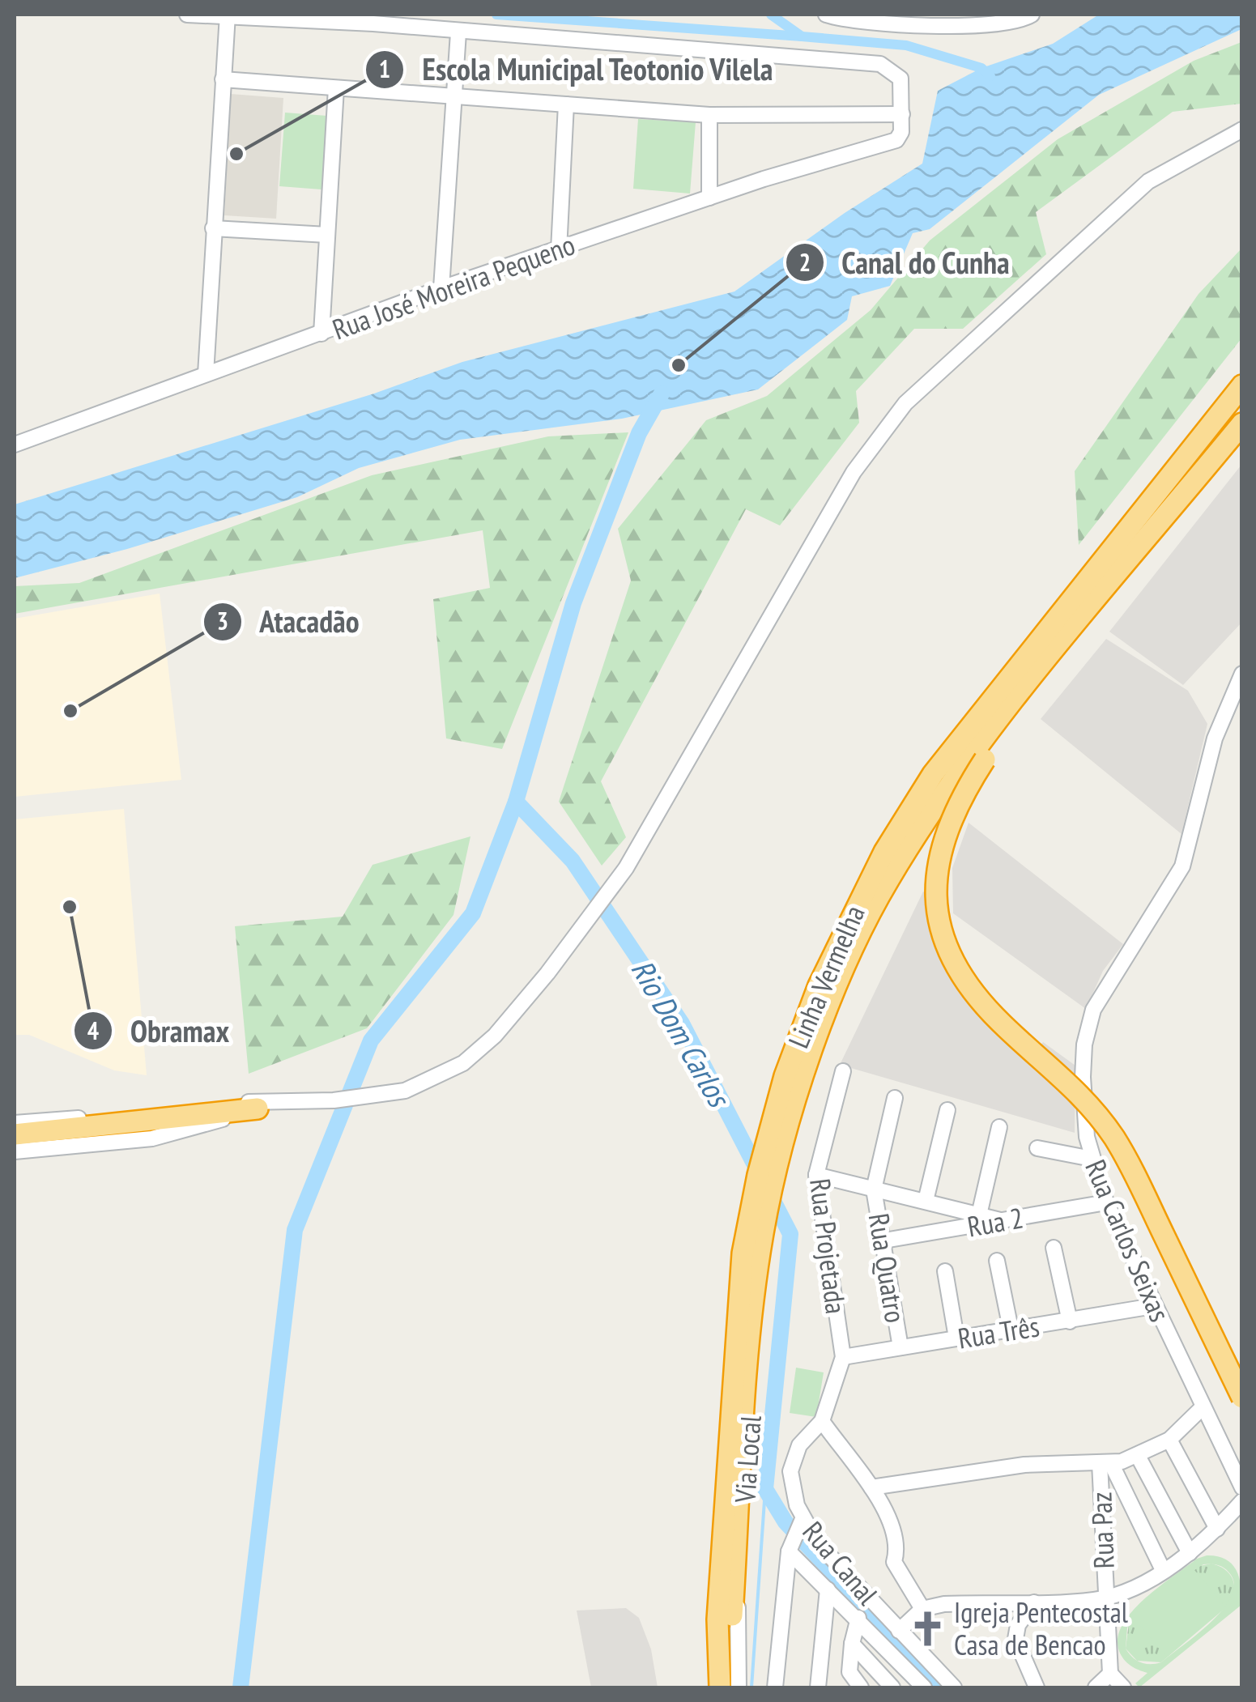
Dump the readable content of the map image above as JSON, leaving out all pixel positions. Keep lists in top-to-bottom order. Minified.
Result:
{"streets":{"highway":["Linha Vermelha"],"street":["Rua José Moreira Pequeno","Rua 2","Rua Carlos Seixas","Rua Projetada","Rua Quatro","Rua Três","Via Local","Rua Paz","Rua Canal"]},"crossings":[["Linha Vermelha","Via Local"],["Rua 2","Rua Carlos Seixas"],["Rua 2","Rua Quatro"],["Rua Carlos Seixas","Rua Três"],["Rua Projetada","Rua Três"],["Rua Projetada","Rua Canal"],["Rua Quatro","Rua Três"]],"water":["Rio Dom Carlos"],"places":{"other":["Escola Municipal Teotonio Vilela","Canal do Cunha","Atacadão","Obramax"],"church":["Igreja Pentecostal Casa de Bencao"]}}
